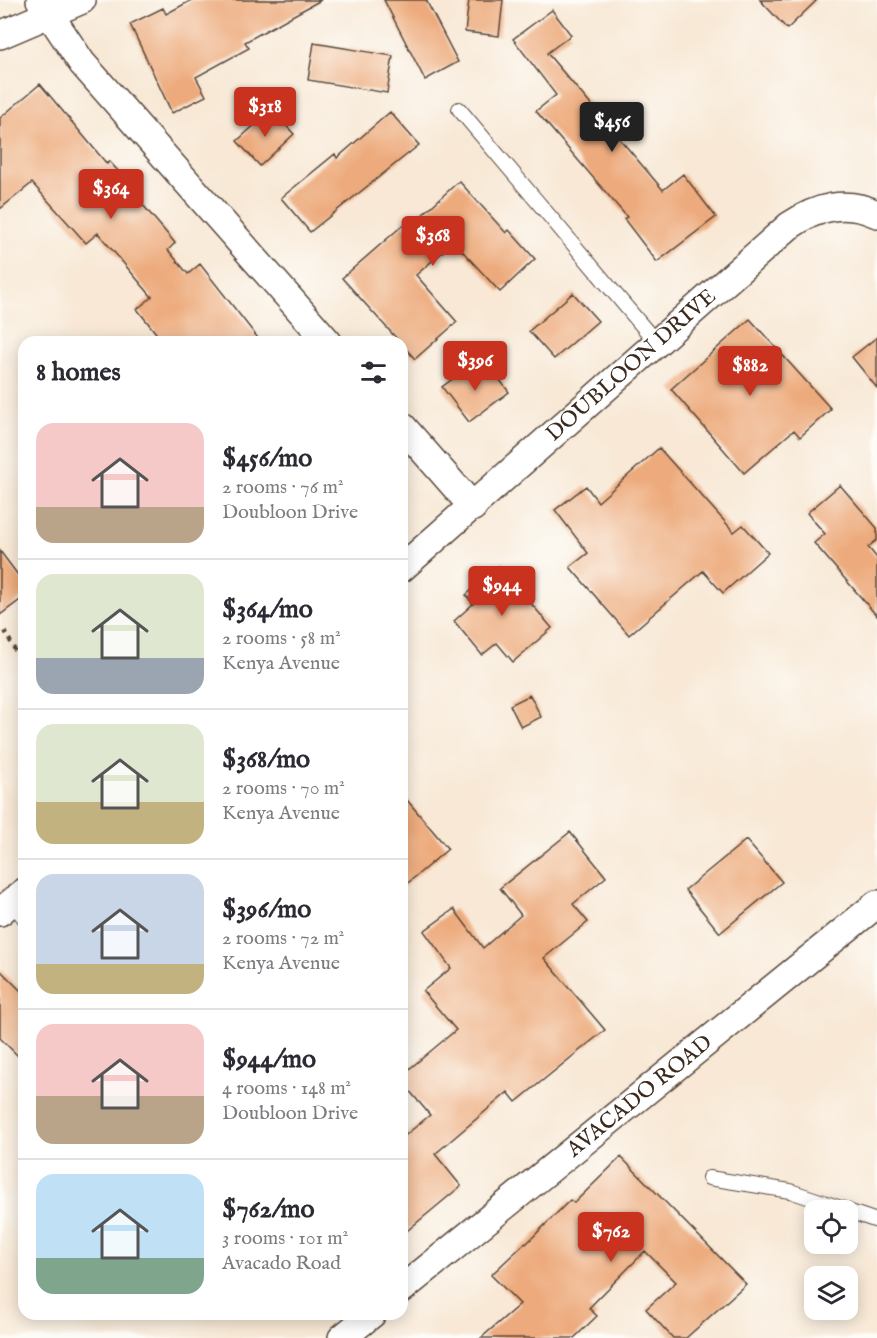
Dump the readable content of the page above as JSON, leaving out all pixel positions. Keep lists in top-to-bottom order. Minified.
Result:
{"streets":{"street":["DOUBLOON DRIVE","AVACADO ROAD"]},"page":{"price":["$318","$456","$364","$368","$396","$882","$944","$762"],"heading":"8 homes","list":[{"name":"$456/mo","note":"2 rooms · 76 m² · Doubloon Drive"},{"name":"$364/mo","note":"2 rooms · 58 m² · Kenya Avenue"},{"name":"$368/mo","note":"2 rooms · 70 m² · Kenya Avenue"},{"name":"$396/mo","note":"2 rooms · 72 m² · Kenya Avenue"},{"name":"$944/mo","note":"4 rooms · 148 m² · Doubloon Drive"},{"name":"$762/mo","note":"3 rooms · 101 m² · Avacado Road"}]}}
